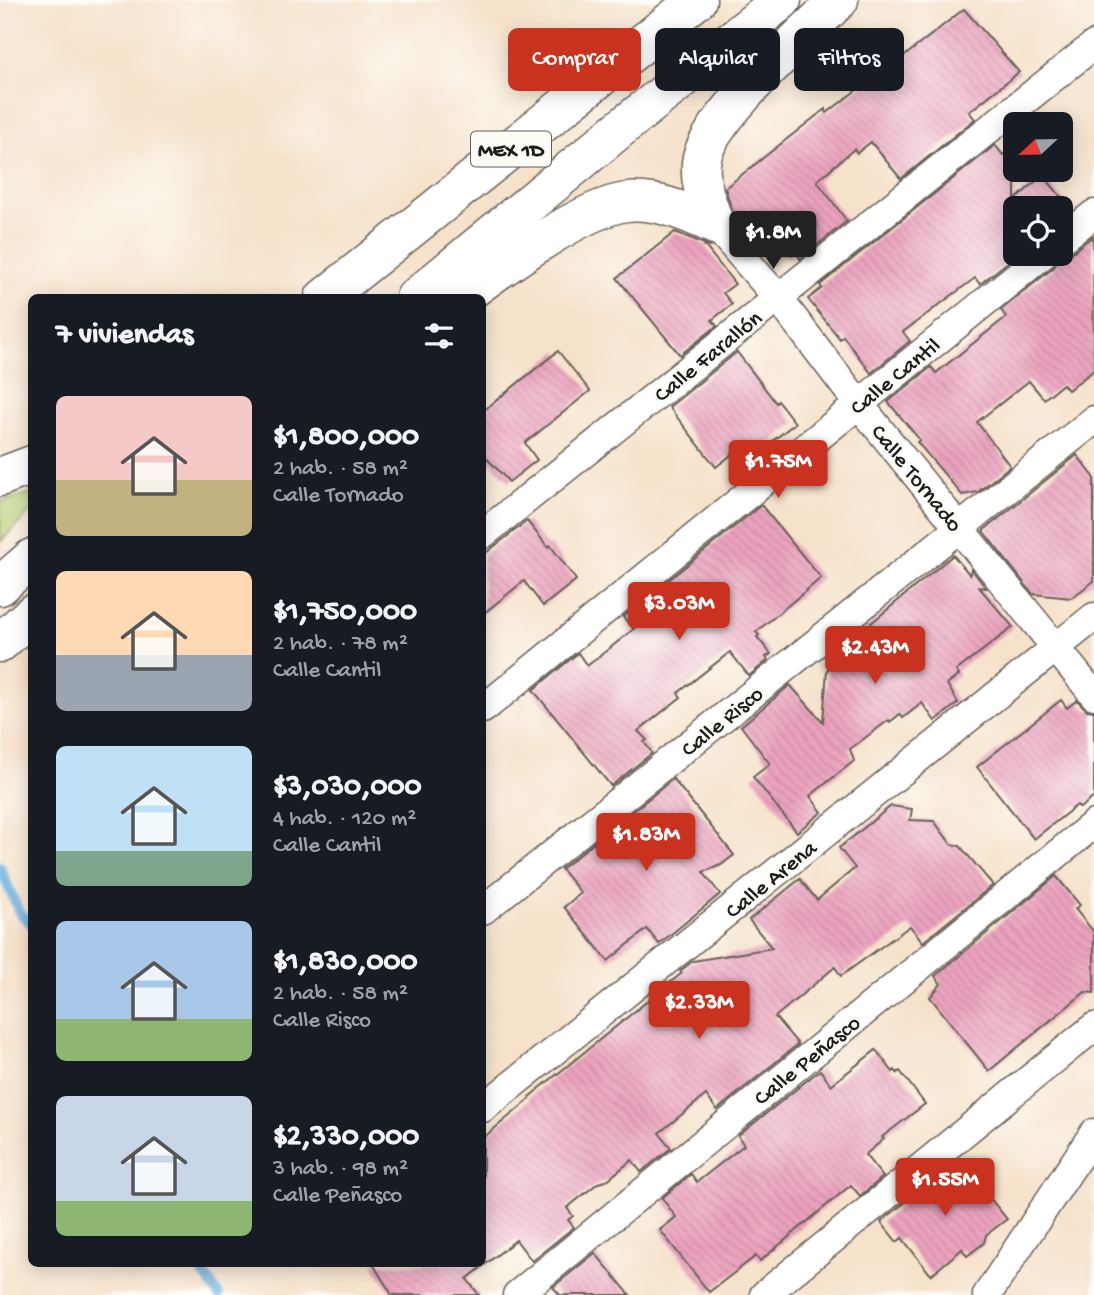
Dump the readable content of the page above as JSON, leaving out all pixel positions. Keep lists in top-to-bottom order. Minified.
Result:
{"streets":{"highway":["MEX 1D"],"street":["Calle Farallón","Calle Cantil","Calle Tornado","Calle Risco","Calle Arena","Calle Peñasco"]},"crossings":[["Calle Farallón","Calle Tornado"],["Calle Cantil","Calle Tornado"],["Calle Tornado","Calle Risco"],["Calle Tornado","Calle Arena"]],"north":"left","page":{"chip":["Comprar","Alquilar","Filtros"],"price":["$1.8M","$1.75M","$3.03M","$2.43M","$1.83M","$2.33M","$1.55M"],"heading":"7 viviendas","list":[{"name":"$1,800,000","note":"2 hab. · 58 m² · Calle Tornado"},{"name":"$1,750,000","note":"2 hab. · 78 m² · Calle Cantil"},{"name":"$3,030,000","note":"4 hab. · 120 m² · Calle Cantil"},{"name":"$1,830,000","note":"2 hab. · 58 m² · Calle Risco"},{"name":"$2,330,000","note":"3 hab. · 98 m² · Calle Peñasco"}]}}
